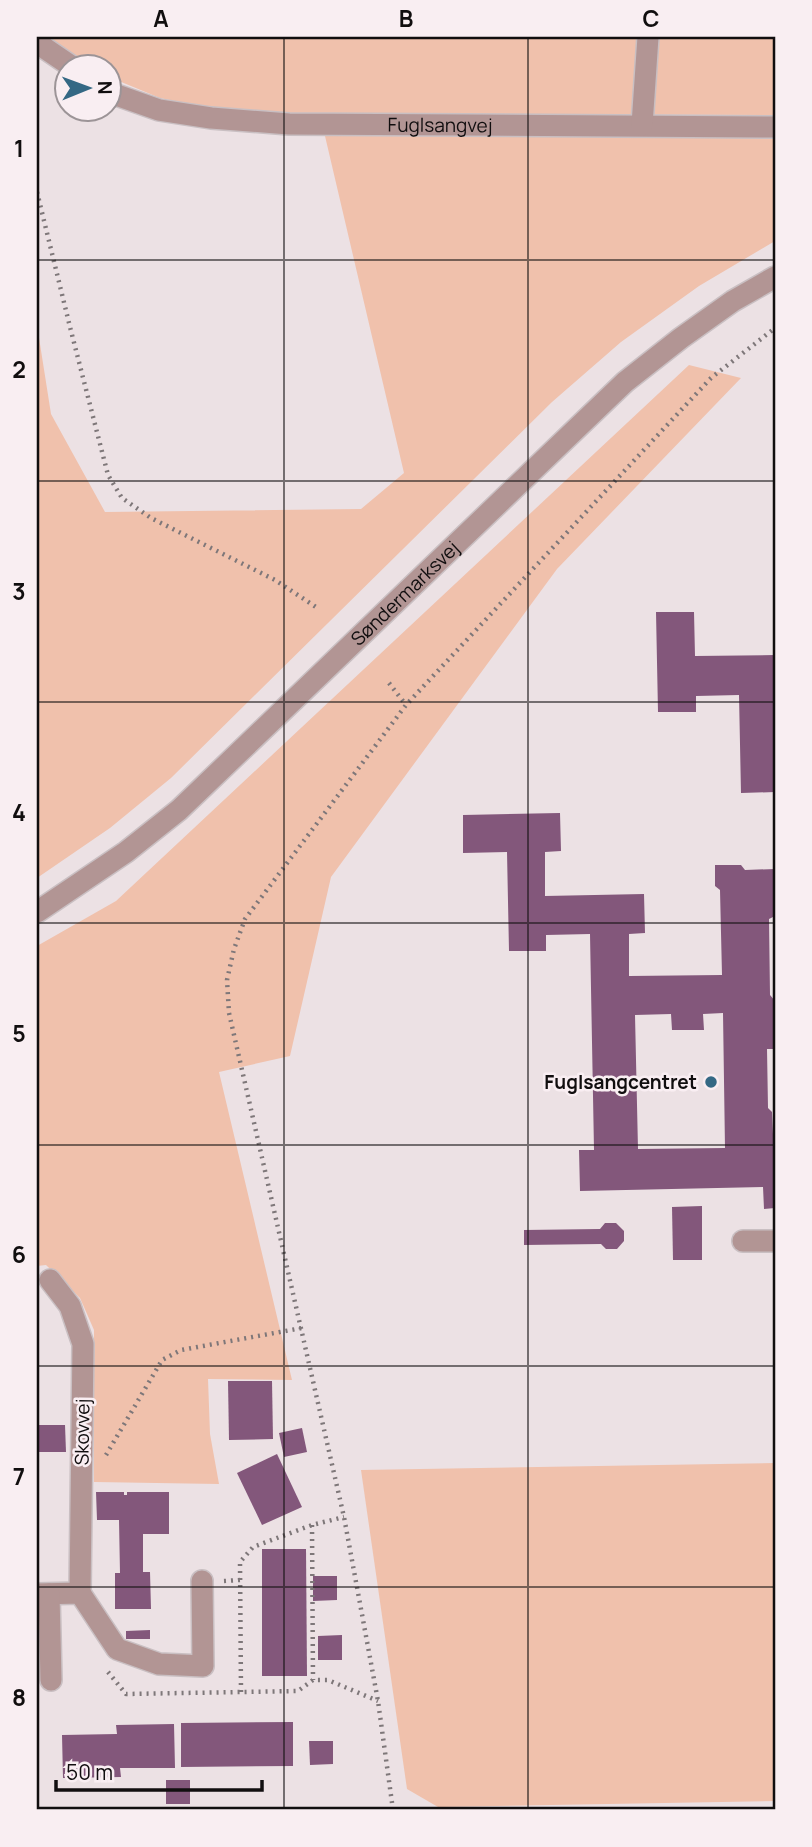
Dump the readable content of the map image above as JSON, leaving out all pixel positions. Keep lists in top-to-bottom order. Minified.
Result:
{"streets":{"street":["Fuglsangvej","Søndermarksvej","Skovvej"]},"places":["Fuglsangcentret"],"scale_bar":"50 m","north":"right","grid":{"columns":["A","B","C"],"rows":["1","2","3","4","5","6","7","8"]}}
